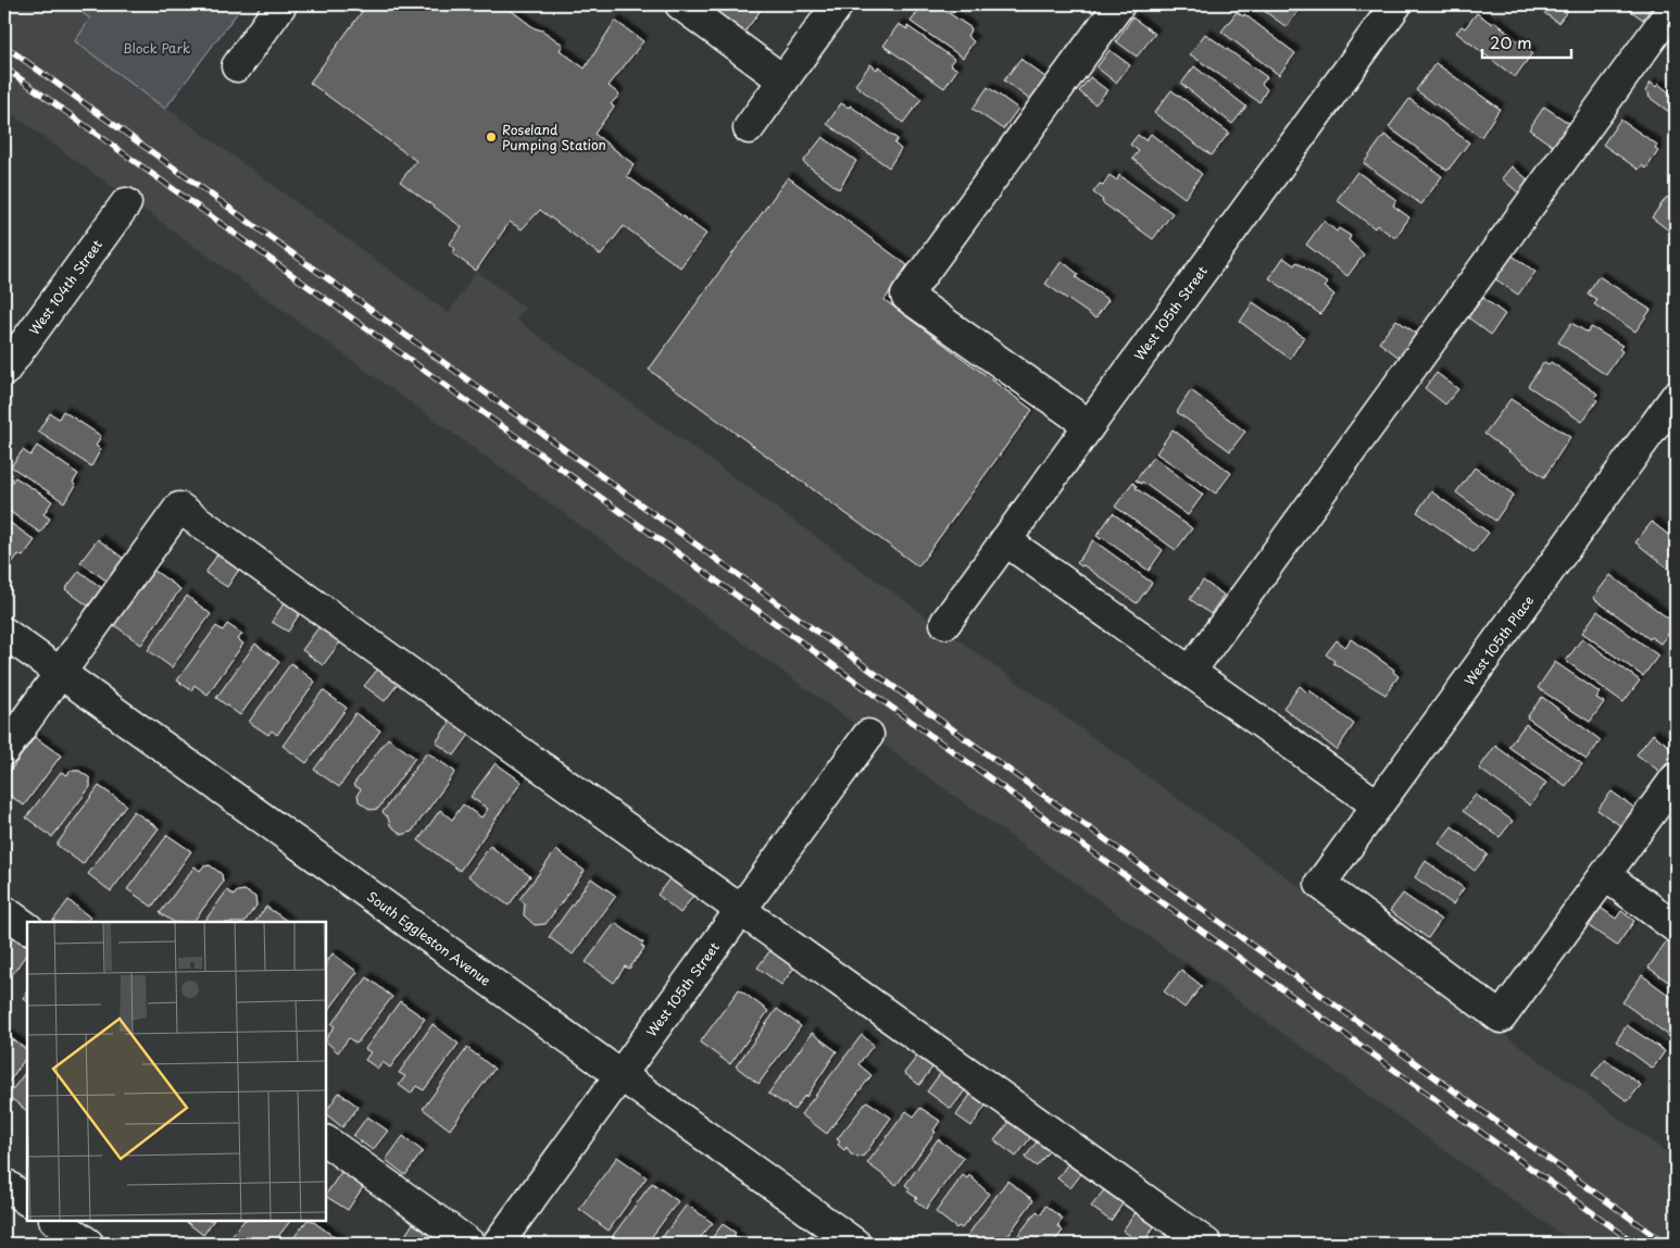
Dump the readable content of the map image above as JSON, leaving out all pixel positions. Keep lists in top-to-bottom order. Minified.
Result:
{"streets":{"street":["West 104th Street","West 105th Street","West 105th Place","South Eggleston Avenue"]},"crossings":[["West 105th Street","South Eggleston Avenue"]],"parks":["Block Park"],"places":["Roseland Pumping Station"],"scale_bar":"20 m"}
